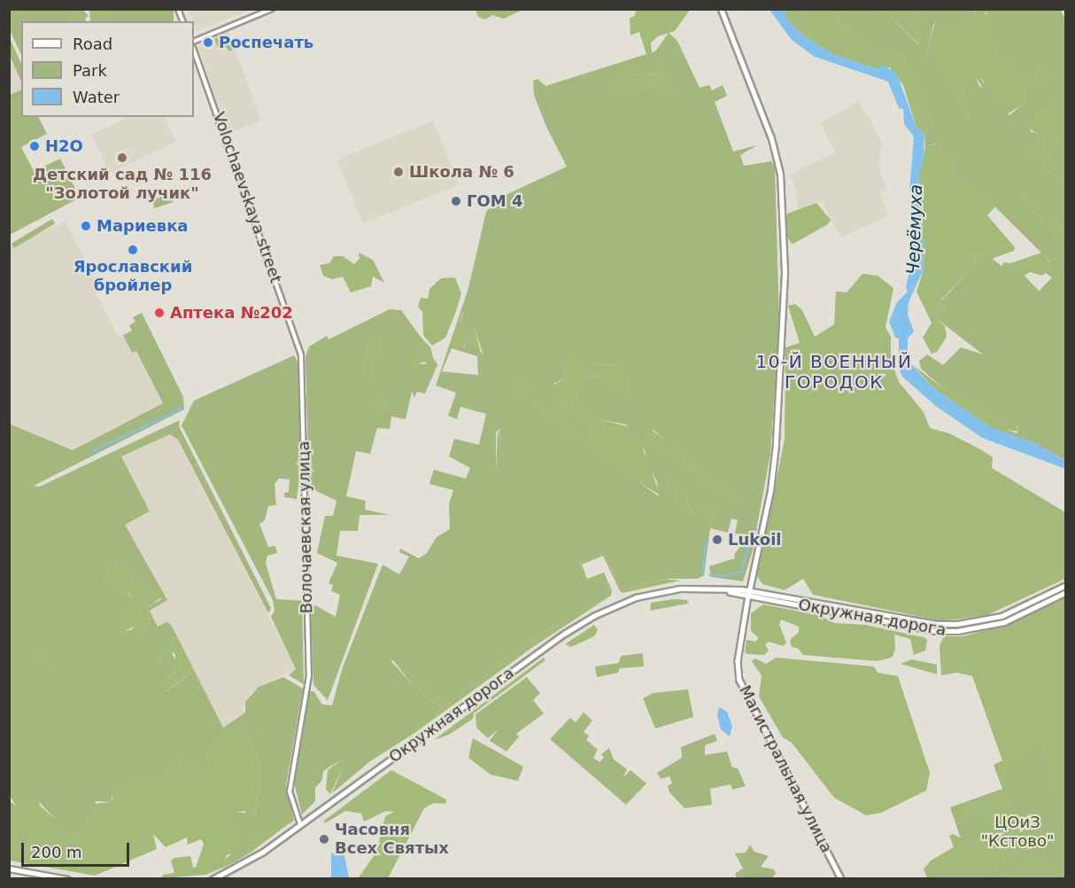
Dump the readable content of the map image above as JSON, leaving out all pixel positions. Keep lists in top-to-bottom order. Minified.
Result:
{"streets":{"main road":["Окружная дорога","Магистральная улица"],"street":["Volochaevskaya street","Волочаевская улица"]},"crossings":[["Volochaevskaya street","Волочаевская улица"],["Волочаевская улица","Окружная дорога"],["Окружная дорога","Магистральная улица"]],"districts":["10-Й ВОЕННЫЙ ГОРОДОК"],"water":["Черёмуха"],"parks":["ЦОиЗ \"Кстово\""],"places":["Роспечать","H2O","Детский сад № 116 \"Золотой лучик\"","Школа № 6","ГОМ 4","Мариевка","Ярославский бройлер","Аптека №202","Lukoil","Часовня Всех Святых"],"legend":["Road","Park","Water"],"scale_bar":"200 m"}
